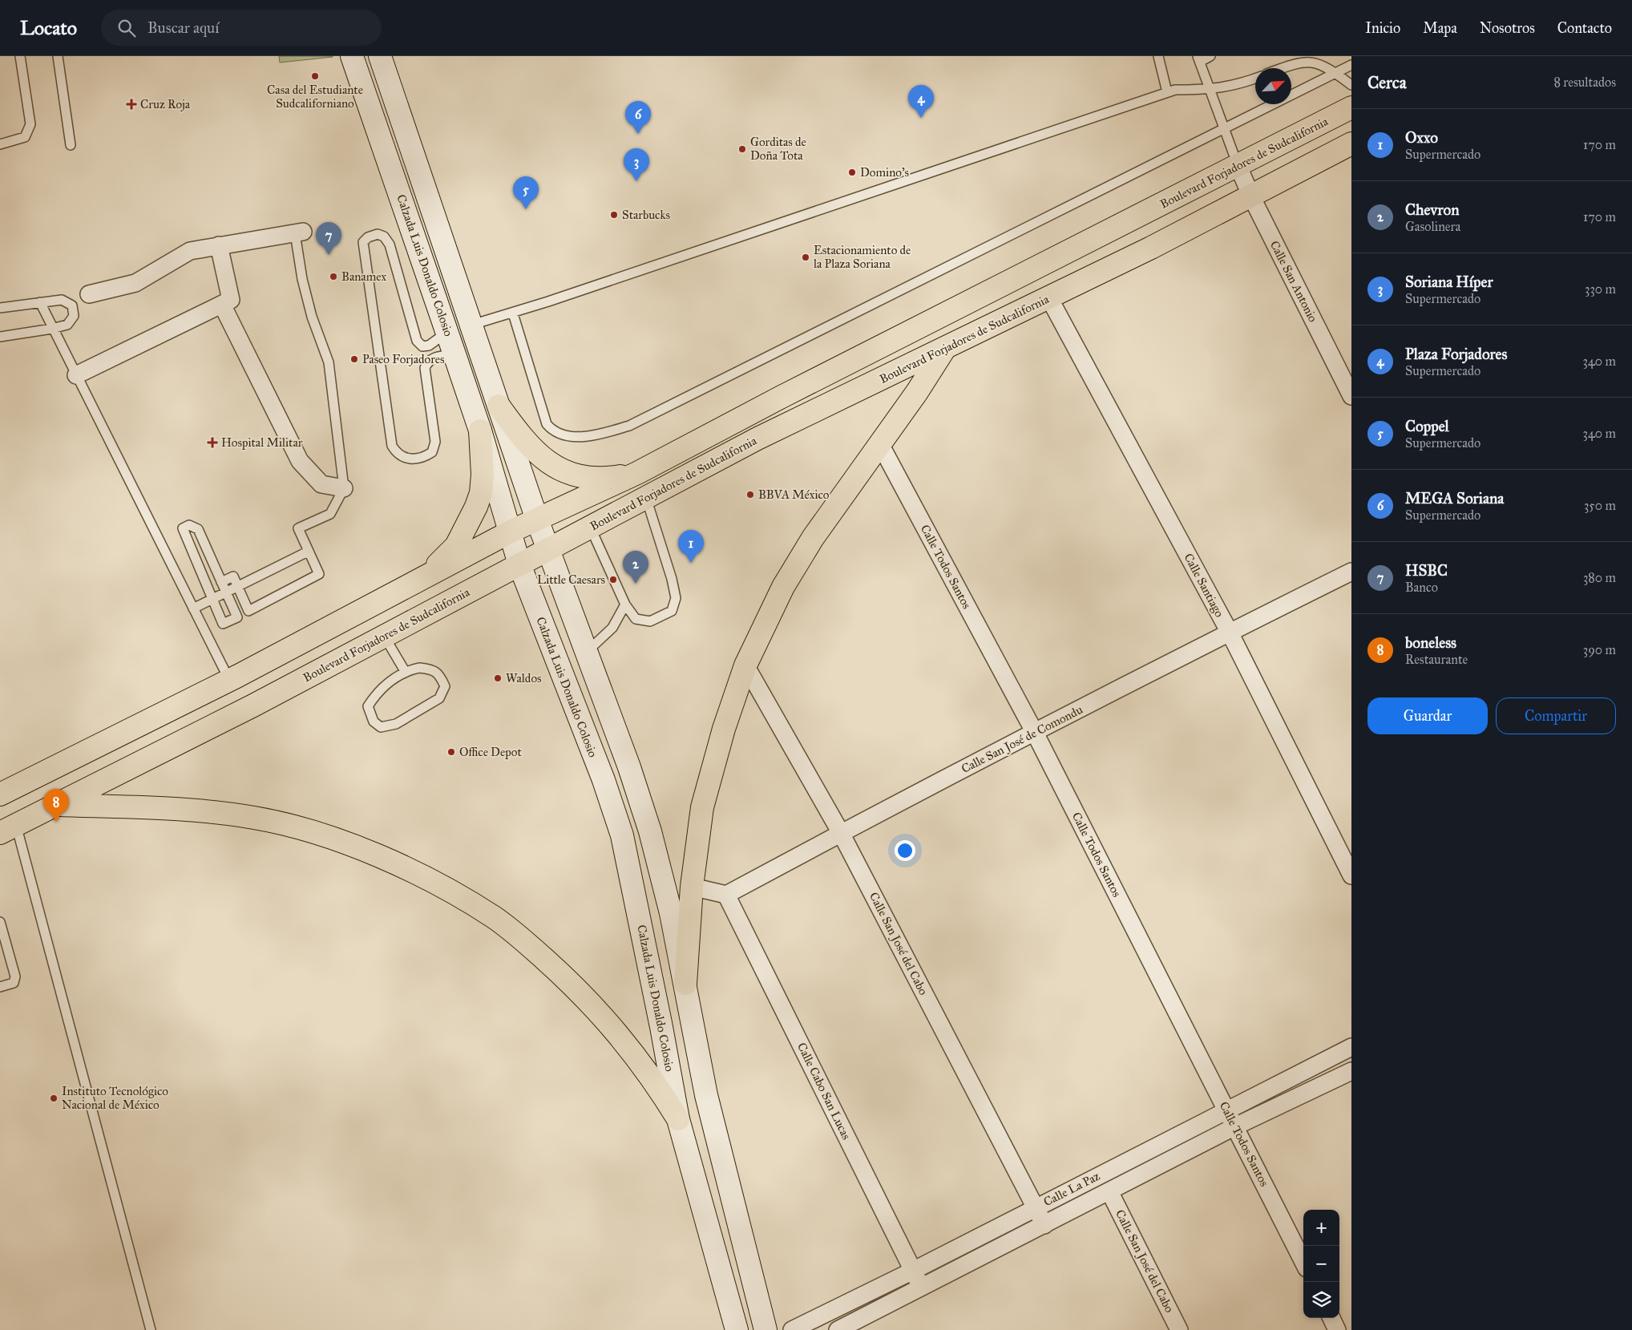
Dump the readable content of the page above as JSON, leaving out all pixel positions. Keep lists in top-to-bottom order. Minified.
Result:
{"streets":{"main road":["Boulevard Forjadores de Sudcalifornia","Calzada Luis Donaldo Colosio"],"street":["Calle San Antonio","Calle Todos Santos","Calle Santiago","Calle San José de Comondu","Calle San José del Cabo","Calle Cabo San Lucas","Calle La Paz"]},"crossings":[["Boulevard Forjadores de Sudcalifornia","Calzada Luis Donaldo Colosio"],["Boulevard Forjadores de Sudcalifornia","Calle San Antonio"],["Boulevard Forjadores de Sudcalifornia","Calle Santiago"],["Calle Todos Santos","Calle San José de Comondu"],["Calle Todos Santos","Calle La Paz"],["Calle Santiago","Calle San José de Comondu"],["Calle San José de Comondu","Calle San José del Cabo"],["Calle San José de Comondu","Calle Cabo San Lucas"],["Calle San José del Cabo","Calle La Paz"],["Calle Cabo San Lucas","Calle La Paz"]],"places":{"other":["Casa del Estudiante Sudcaliforniano","Gorditas de Doña Tota","Domino's","Starbucks","Estacionamiento de la Plaza Soriana","Banamex","Paseo Forjadores","BBVA México","Little Caesars","Waldos","Office Depot","Instituto Tecnológico Nacional de México"],"health":["Cruz Roja","Hospital Militar"]},"north":"top right","page":{"header":"Locato","search":"Buscar aquí","nav":["Inicio","Mapa","Nosotros","Contacto"],"heading":["Cerca","8 resultados"],"pins":["4","6","3","5","7","1","2","8"],"list":[{"mark":"1","name":"Oxxo","note":"Supermercado","value":"170 m"},{"mark":"2","name":"Chevron","note":"Gasolinera","value":"170 m"},{"mark":"3","name":"Soriana Híper","note":"Supermercado","value":"330 m"},{"mark":"4","name":"Plaza Forjadores","note":"Supermercado","value":"340 m"},{"mark":"5","name":"Coppel","note":"Supermercado","value":"340 m"},{"mark":"6","name":"MEGA Soriana","note":"Supermercado","value":"350 m"},{"mark":"7","name":"HSBC","note":"Banco","value":"380 m"},{"mark":"8","name":"boneless","note":"Restaurante","value":"390 m"}],"buttons":["Guardar","Compartir"],"map_buttons":["+","−"]}}
